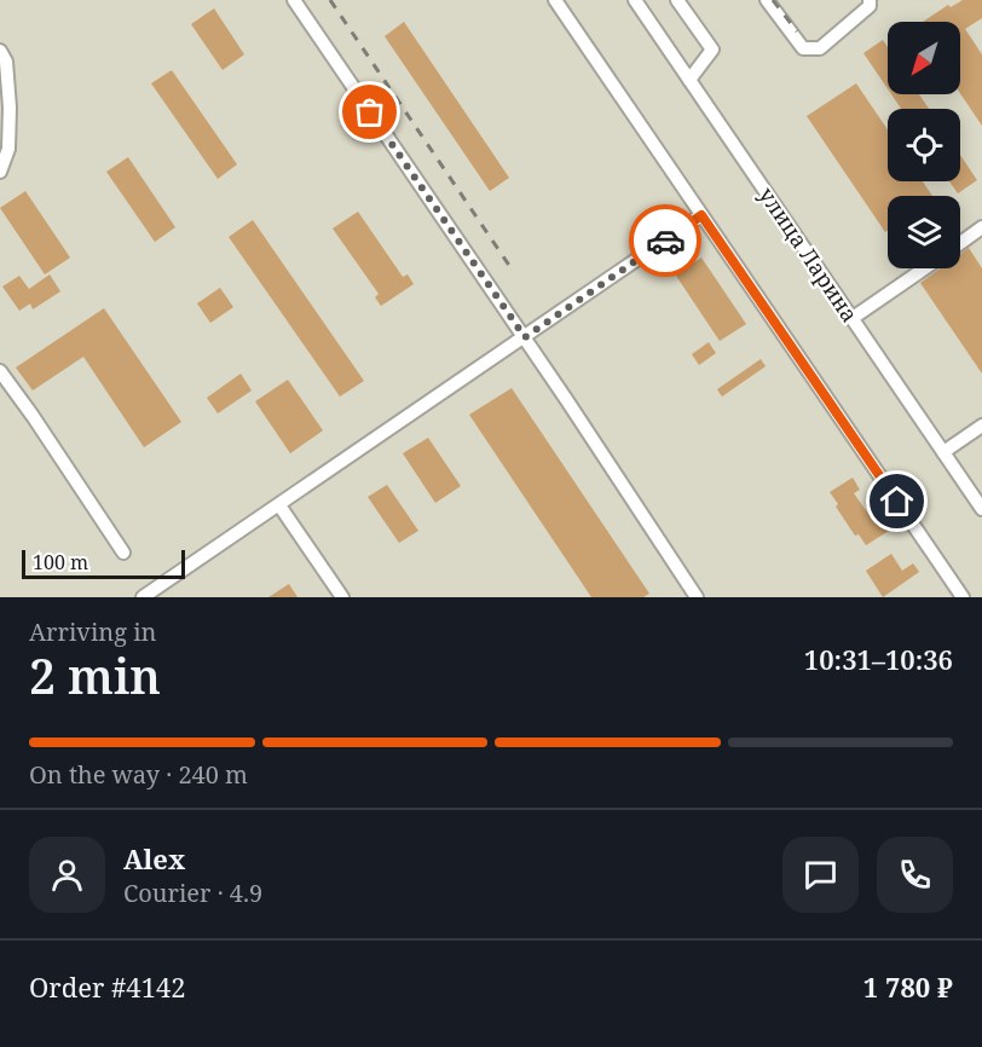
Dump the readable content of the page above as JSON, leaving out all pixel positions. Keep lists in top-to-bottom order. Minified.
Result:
{"streets":{"street":["улица Ларина"]},"scale_bar":"100 m","north":"bottom left","page":{"scale":"100 m","heading":["2 min","Arriving in","10:31–10:36"],"panel":["Alex","Courier · 4.9","Order #4142","1 780 ₽"],"bar":"On the way · 240 m"}}
